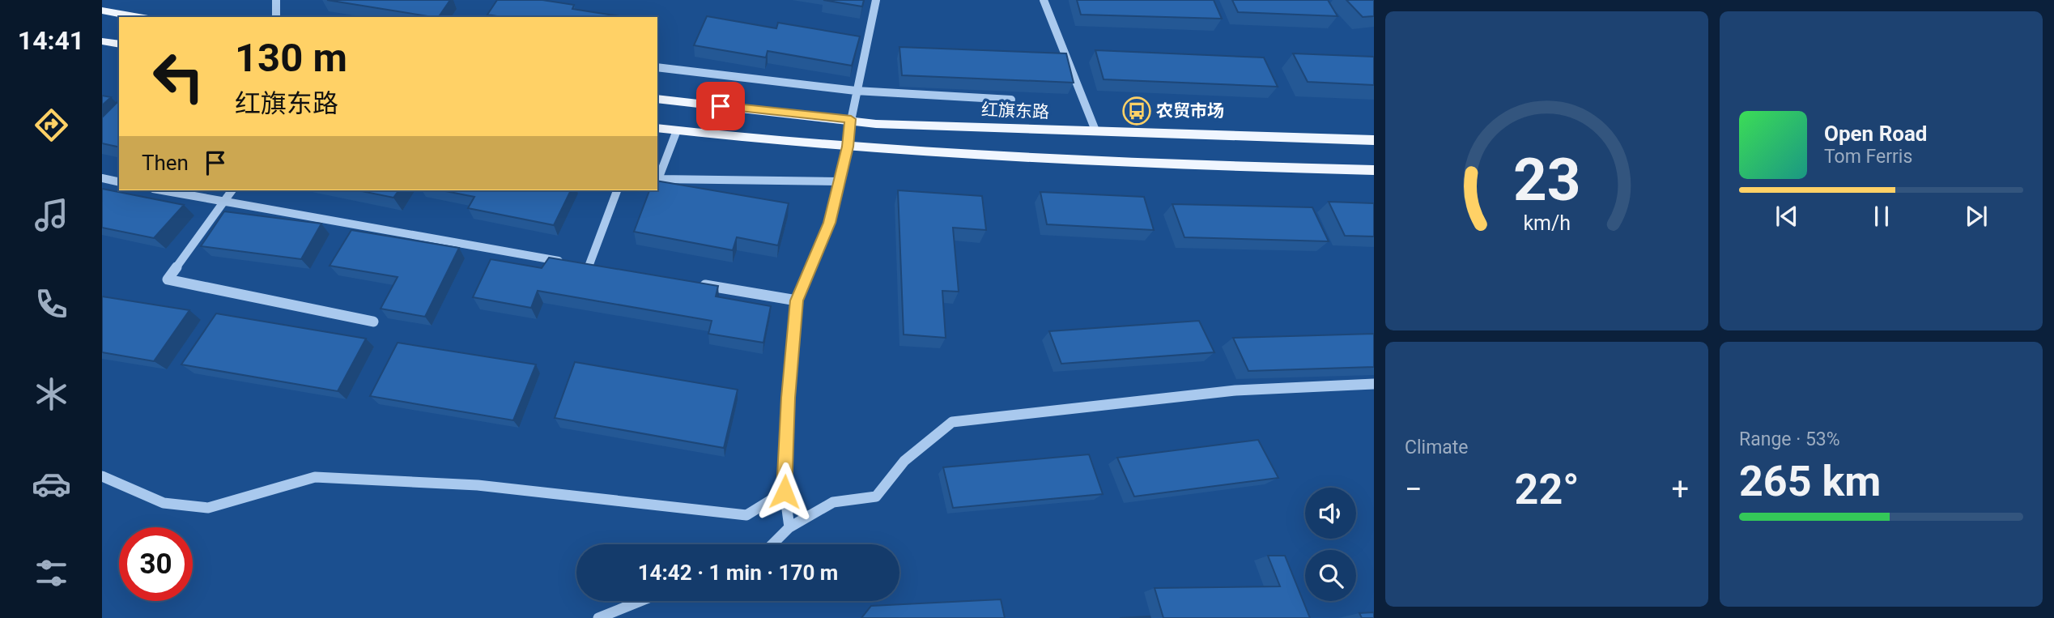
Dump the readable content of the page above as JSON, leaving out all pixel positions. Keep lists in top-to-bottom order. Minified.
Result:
{"streets":{"main road":["红旗东路"]},"places":{"bus stop":["农贸市场"]},"page":{"tabs":"14:41","turn":["130 m","红旗东路"],"song":["Open Road","Tom Ferris"],"then":"Then","tile":["Climate",["Range · 53%","265 km"]],"heat":["−","22°","+"],"limit":"30","trip":"14:42 · 1 min · 170 m","gauge":["23","km/h"]}}
